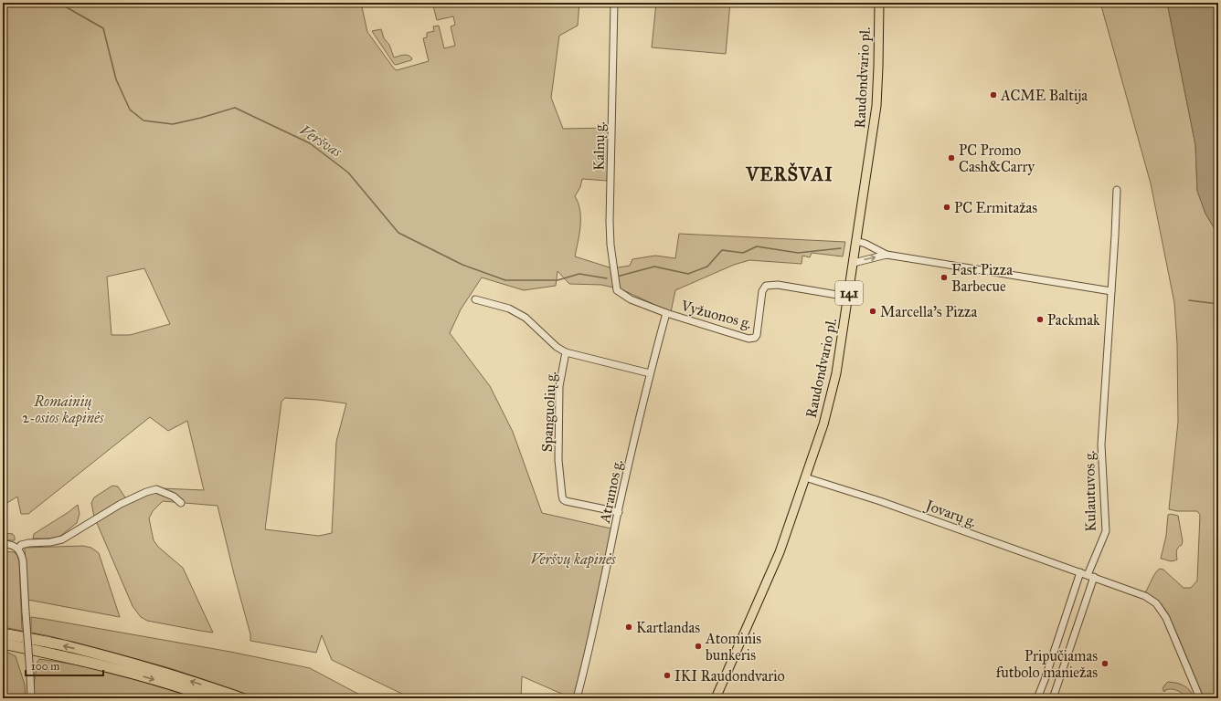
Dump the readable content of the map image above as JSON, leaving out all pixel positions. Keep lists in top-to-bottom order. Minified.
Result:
{"streets":{"main road":["Raudondvario pl.","141"],"street":["Kalnų g.","Vyžuonos g.","Spanguolių g.","Atramos g.","Kulautuvos g.","Jovarų g."]},"crossings":[["Raudondvario pl.","Vyžuonos g."],["Raudondvario pl.","Jovarų g."],["Kalnų g.","Vyžuonos g."],["Kalnų g.","Atramos g."],["Vyžuonos g.","Atramos g."],["Spanguolių g.","Atramos g."],["Kulautuvos g.","Jovarų g."]],"districts":["VERŠVAI"],"water":["Veršvas"],"parks":["Romainių 2-osios kapinės","Veršvų kapinės"],"places":["ACME Baltija","PC Promo Cash&Carry","PC Ermitažas","Fast Pizza Barbecue","Marcella's Pizza","Packmak","Kartlandas","Atominis bunkeris","Pripučiamas futbolo maniežas","IKI Raudondvario"],"scale_bar":"100 m"}
